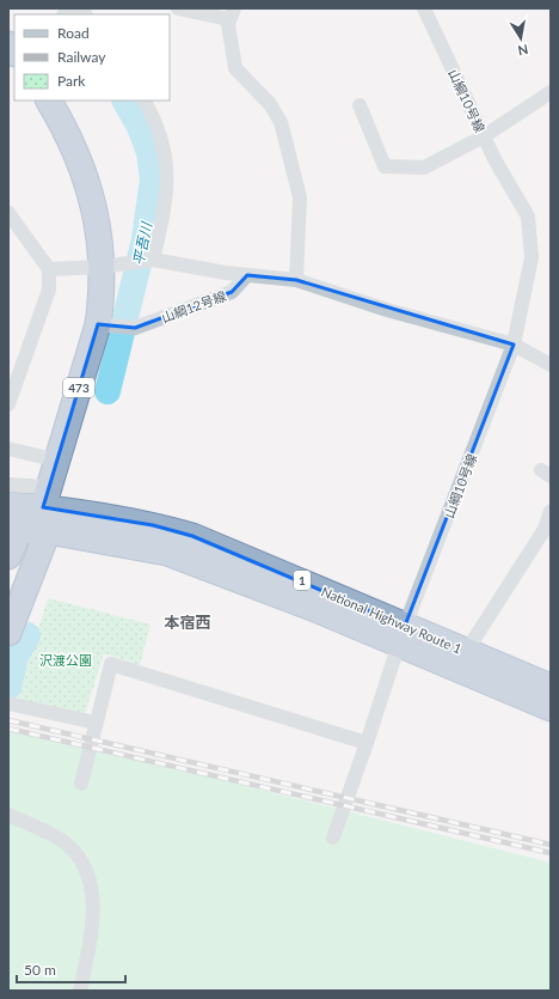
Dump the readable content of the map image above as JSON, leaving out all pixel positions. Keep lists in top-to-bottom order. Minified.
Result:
{"streets":{"highway":["473","1","National Highway Route 1"],"street":["山綱10号線","山綱12号線"]},"crossings":[["山綱10号線","National Highway Route 1"],["山綱12号線","473"],["473","National Highway Route 1"]],"districts":["本宿西"],"water":["平吾川"],"parks":["沢渡公園"],"legend":["Road","Railway","Park"],"scale_bar":"50 m","north":"bottom"}
